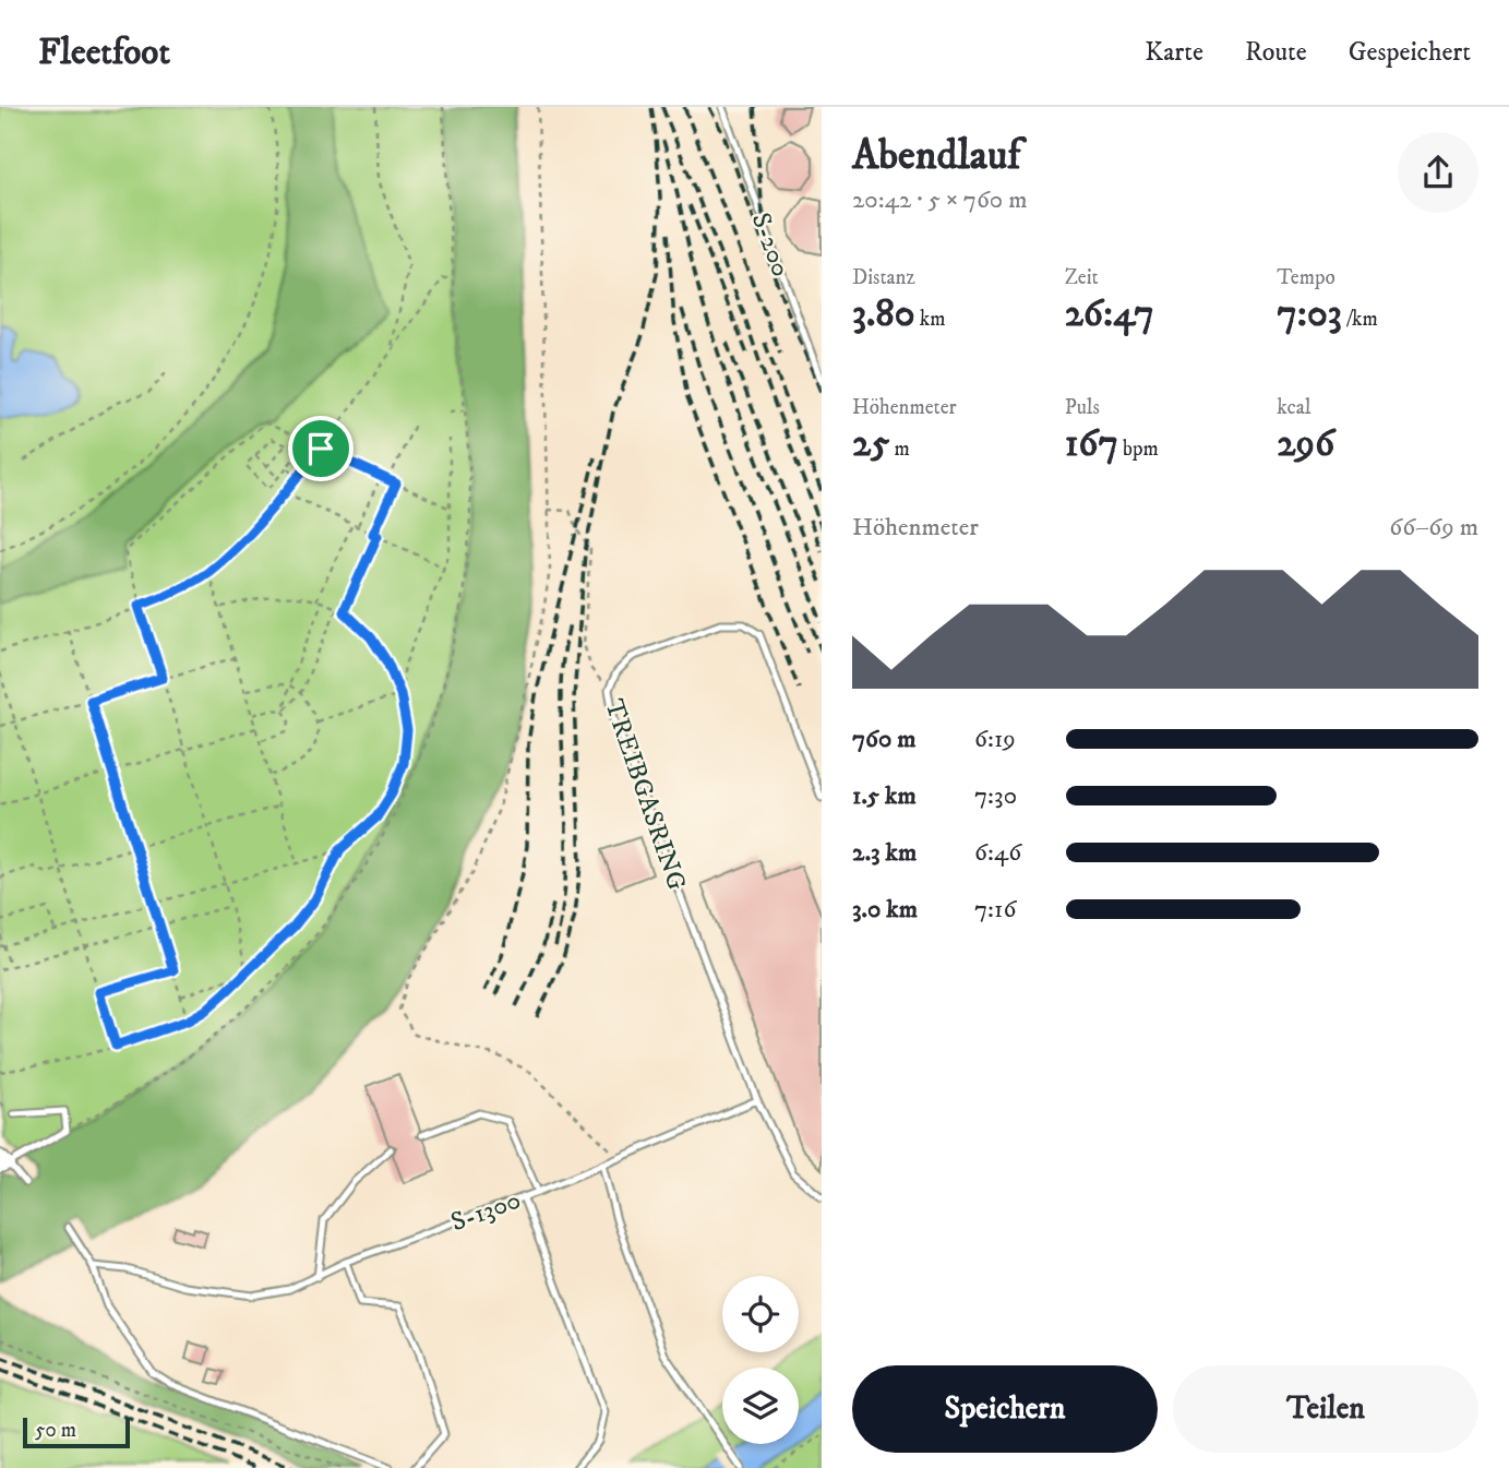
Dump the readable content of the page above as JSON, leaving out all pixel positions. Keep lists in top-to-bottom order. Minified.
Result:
{"streets":{"lane":["S-200","TREIBGASRING","S-1300"]},"crossings":[["TREIBGASRING","S-1300"]],"scale_bar":"50 m","page":{"header":"Fleetfoot","nav":["Karte","Route","Gespeichert"],"heading":["Abendlauf","20:42 · 5 × 760 m"],"stats":[["Distanz","3.80 km"],["Zeit","26:47"],["Tempo","7:03 /km"],["Höhenmeter","25 m"],["Puls","167 bpm"],["kcal","296"]],"chart":["Höhenmeter","66–69 m"],"list":[{"name":"760 m","note":"6:19"},{"name":"1.5 km","note":"7:30"},{"name":"2.3 km","note":"6:46"},{"name":"3.0 km","note":"7:16"}],"buttons":["Speichern","Teilen"],"scale":"50 m"}}
